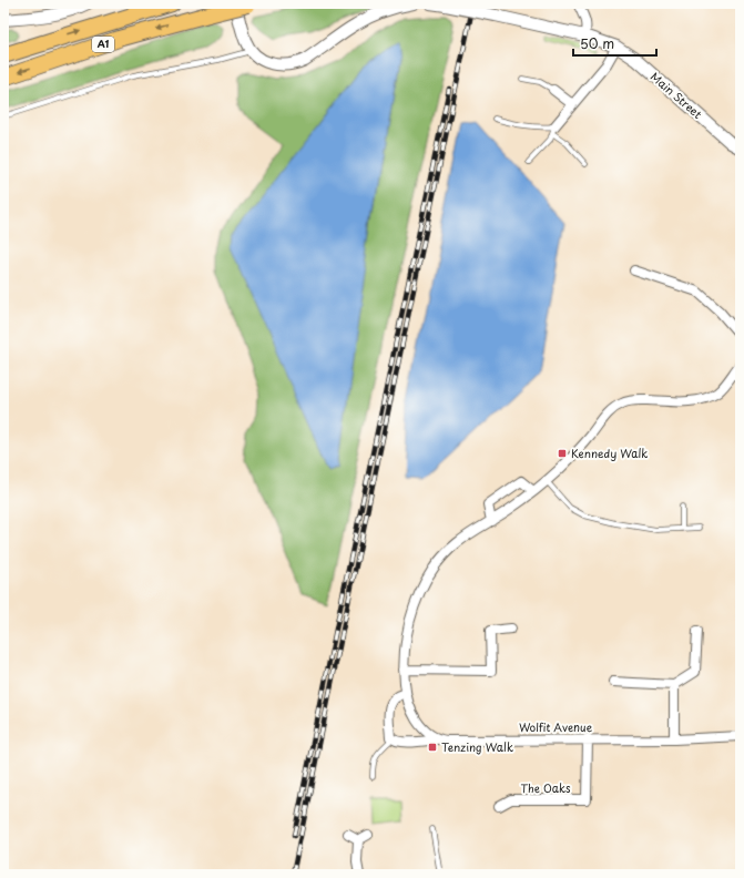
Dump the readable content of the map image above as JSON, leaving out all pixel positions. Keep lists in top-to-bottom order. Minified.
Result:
{"streets":{"highway":["A1"],"street":["Main Street","Wolfit Avenue","The Oaks"]},"crossings":[["Wolfit Avenue","The Oaks"]],"places":{"transit":["Kennedy Walk","Tenzing Walk"]},"scale_bar":"50 m"}
